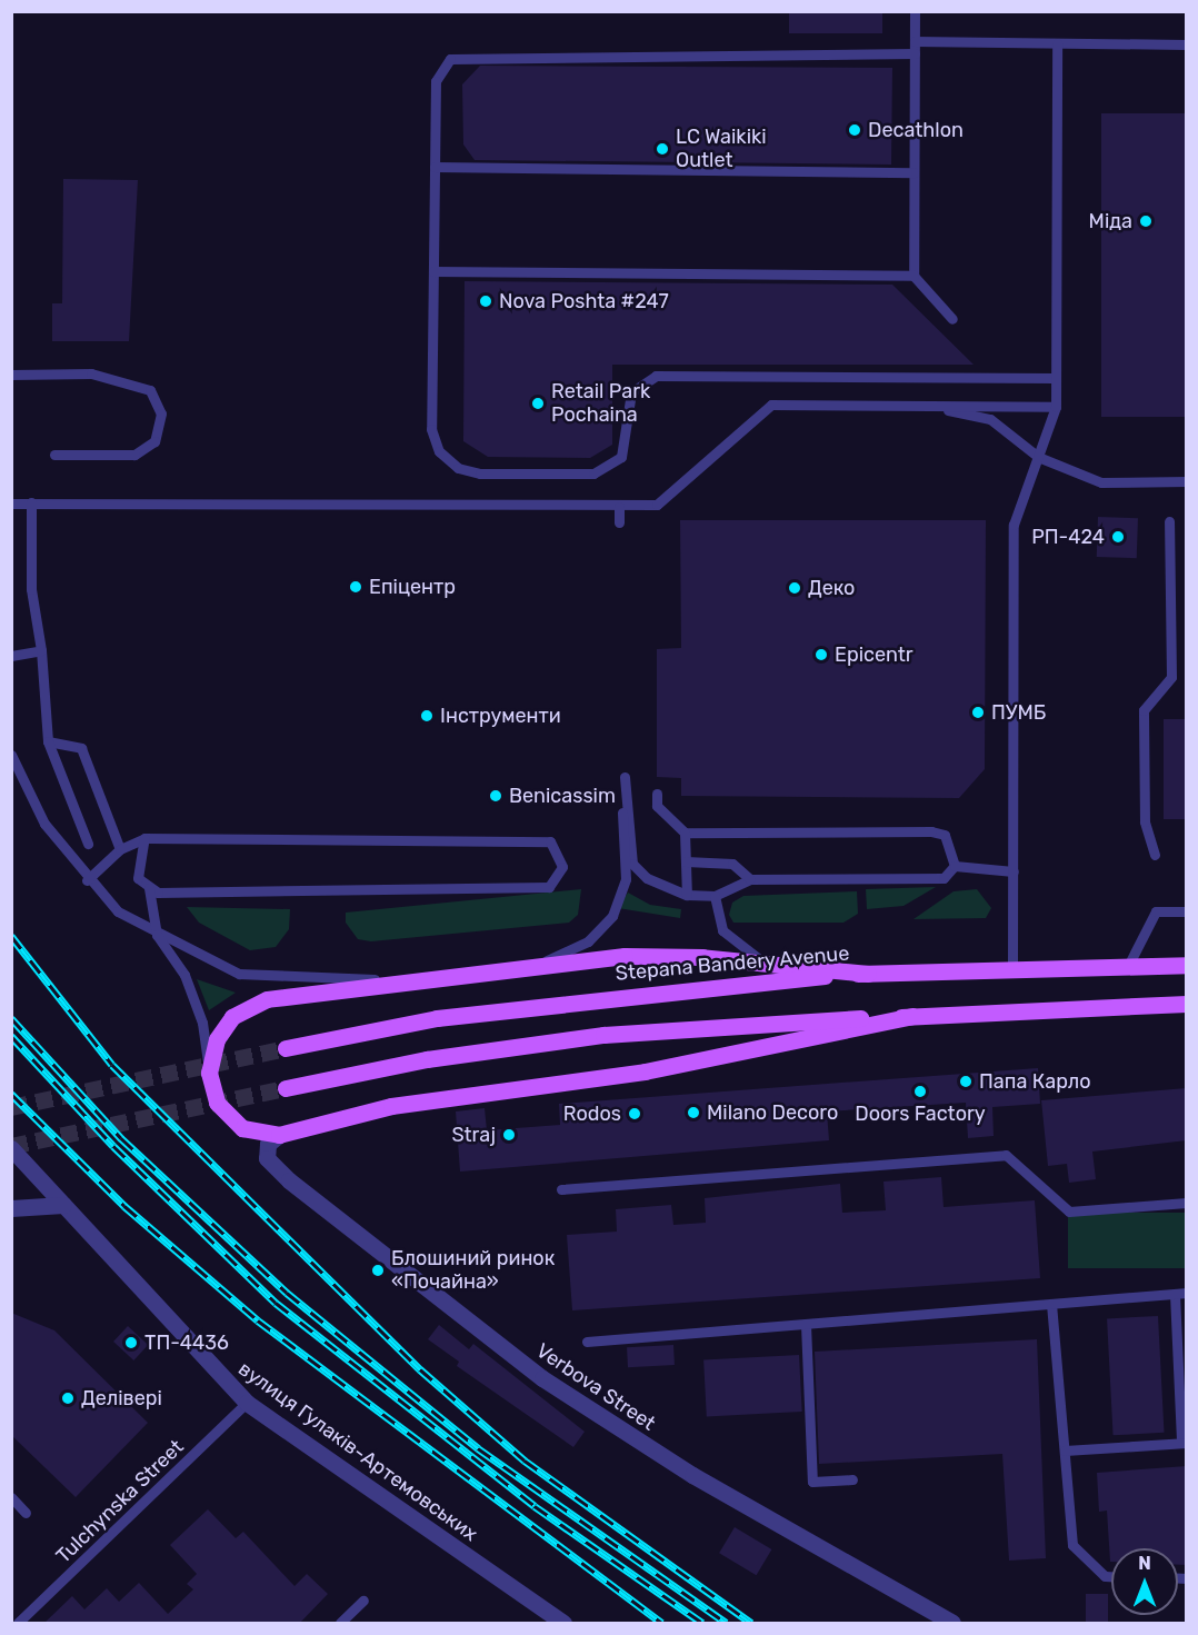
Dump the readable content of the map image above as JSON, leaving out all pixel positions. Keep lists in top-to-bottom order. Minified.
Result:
{"streets":{"main road":["Stepana Bandery Avenue"],"street":["Verbova Street","вулиця Гулаків-Артемовських"],"lane":["Tulchynska Street"]},"crossings":[["вулиця Гулаків-Артемовських","Tulchynska Street"]],"places":["Decathlon","LC Waikiki Outlet","Міда","Nova Poshta #247","Retail Park Pochaina","РП-424","Епіцентр","Деко","Epicentr","ПУМБ","Інструменти","Benicassim","Папа Карло","Doors Factory","Milano Decoro","Rodos","Straj","Блошиний ринок «Почайна»","ТП-4436","Делівері"],"north":"top"}
